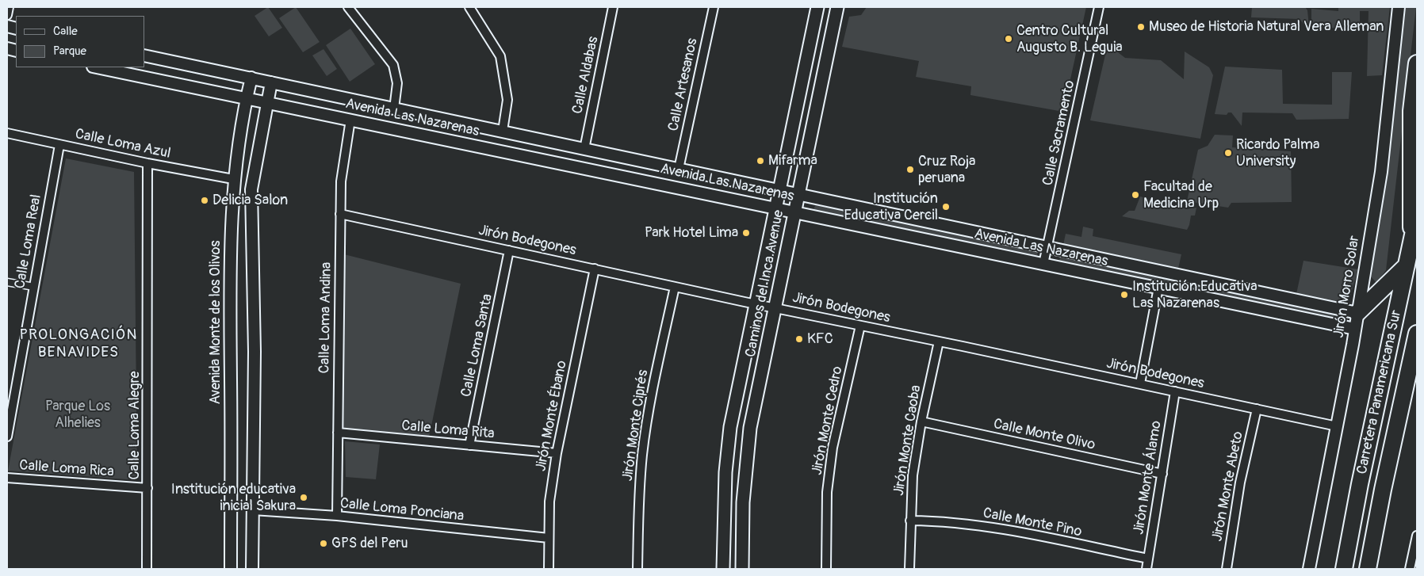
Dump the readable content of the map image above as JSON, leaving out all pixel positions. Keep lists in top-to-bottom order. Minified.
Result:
{"streets":{"highway":["Carretera Panamericana Sur"],"main road":["Caminos del Inca Avenue"],"street":["Calle Aldabas","Calle Artesanos","Avenida Las Nazarenas","Calle Sacramento","Calle Loma Azul","Jirón Bodegones","Calle Loma Real","Jirón Morro Solar","Calle Loma Andina","Avenida Monte de los Olivos","Calle Loma Santa","Jirón Monte Ébano","Jirón Monte Cedro","Calle Loma Alegre","Jirón Monte Ciprés","Calle Loma Rita","Calle Monte Olivo","Jirón Monte Caoba","Calle Loma Rica","Jirón Monte Álamo","Jirón Monte Abeto","Calle Loma Ponciana","Calle Monte Pino"]},"crossings":[["Calle Aldabas","Avenida Las Nazarenas"],["Calle Artesanos","Avenida Las Nazarenas"],["Avenida Las Nazarenas","Calle Sacramento"],["Avenida Las Nazarenas","Caminos del Inca Avenue"],["Avenida Las Nazarenas","Jirón Morro Solar"],["Avenida Las Nazarenas","Calle Loma Andina"],["Avenida Las Nazarenas","Avenida Monte de los Olivos"],["Calle Loma Azul","Calle Loma Real"],["Calle Loma Azul","Avenida Monte de los Olivos"],["Calle Loma Azul","Calle Loma Alegre"],["Jirón Bodegones","Caminos del Inca Avenue"],["Jirón Bodegones","Jirón Morro Solar"],["Jirón Bodegones","Calle Loma Andina"],["Jirón Bodegones","Calle Loma Santa"],["Jirón Bodegones","Jirón Monte Ébano"],["Jirón Bodegones","Jirón Monte Cedro"],["Jirón Bodegones","Jirón Monte Ciprés"],["Jirón Bodegones","Jirón Monte Caoba"],["Jirón Bodegones","Jirón Monte Álamo"],["Jirón Bodegones","Jirón Monte Abeto"],["Calle Loma Andina","Calle Loma Rita"],["Calle Loma Andina","Calle Loma Ponciana"],["Calle Loma Santa","Calle Loma Rita"],["Jirón Monte Ébano","Calle Loma Rita"],["Jirón Monte Ébano","Calle Loma Ponciana"],["Calle Loma Alegre","Calle Loma Rica"],["Calle Monte Olivo","Jirón Monte Caoba"],["Calle Monte Olivo","Jirón Monte Álamo"],["Jirón Monte Caoba","Calle Monte Pino"],["Jirón Monte Álamo","Calle Monte Pino"]],"districts":["PROLONGACIÓN BENAVIDES"],"parks":["Parque Los Alhelies"],"places":["Museo de Historia Natural Vera Alleman","Centro Cultural Augusto B. Leguia","Ricardo Palma University","Mifarma","Cruz Roja peruana","Facultad de Medicina Urp","Delicia Salon","Institución Educativa Cercil","Park Hotel Lima","Institución Educativa Las Nazarenas","KFC","Institución educativa inicial Sakura","GPS del Peru"],"legend":["Calle","Parque"]}
